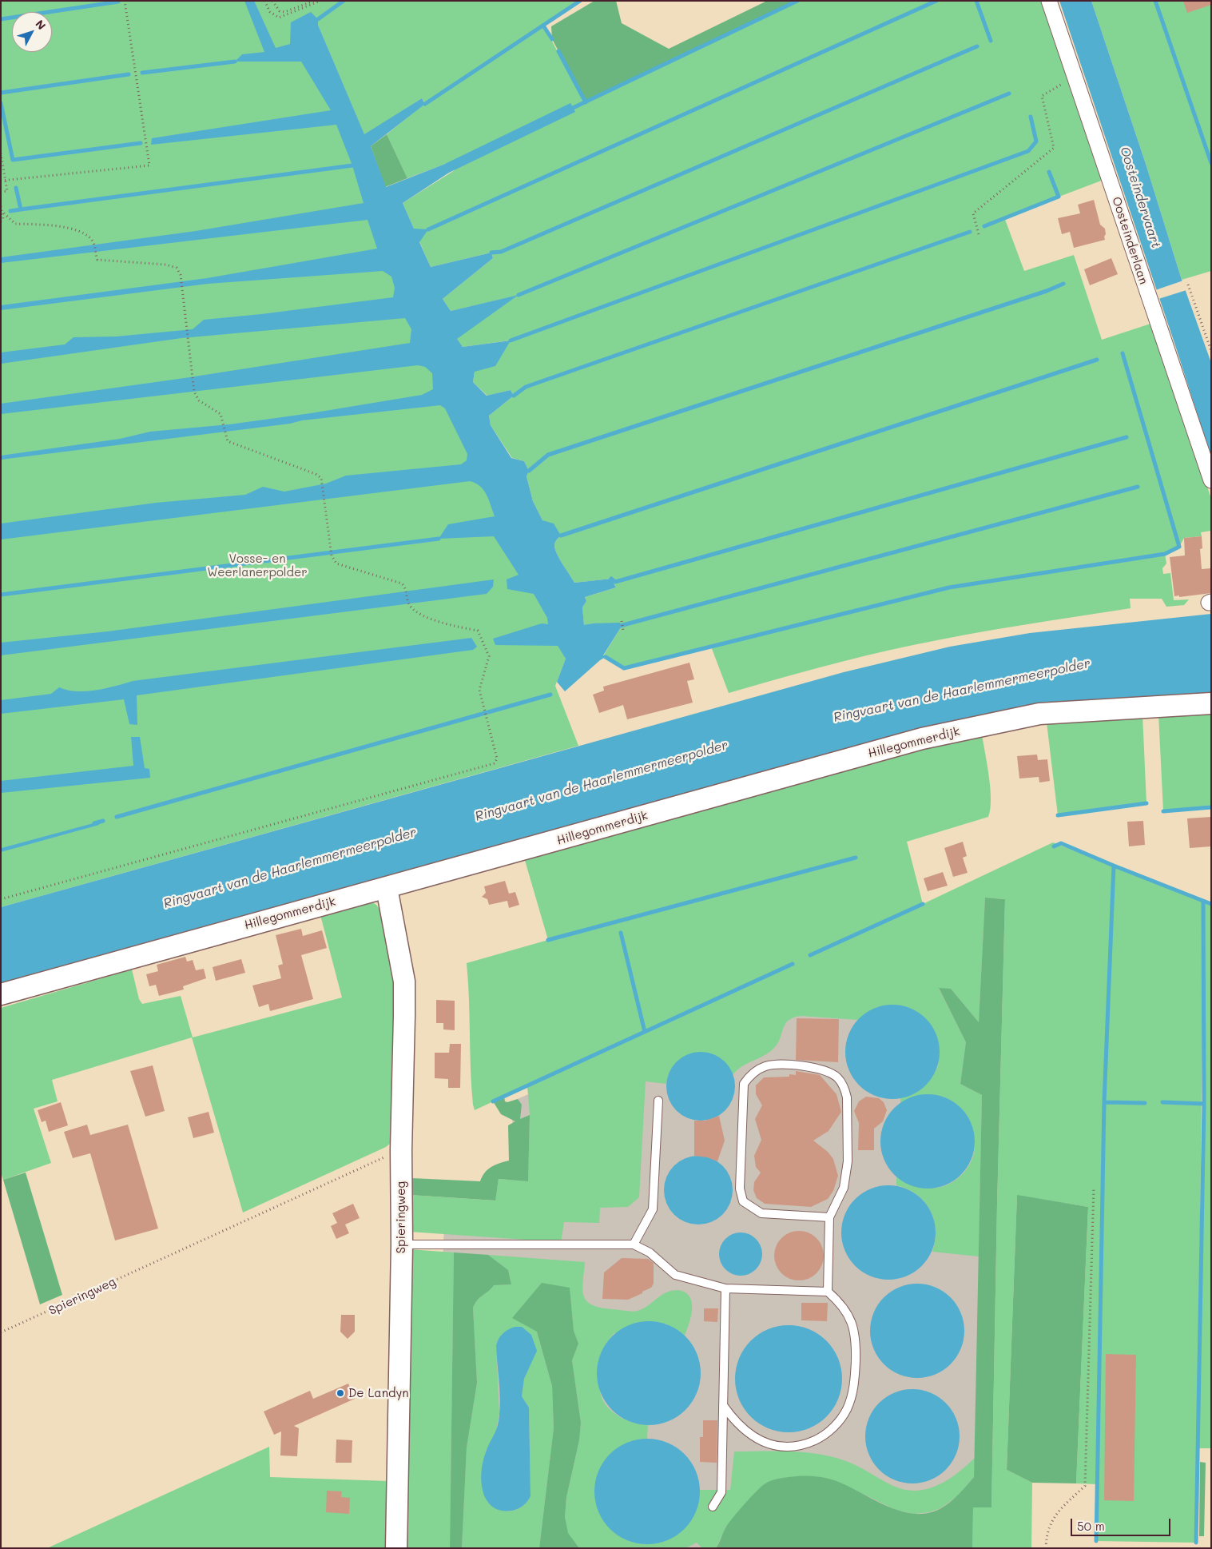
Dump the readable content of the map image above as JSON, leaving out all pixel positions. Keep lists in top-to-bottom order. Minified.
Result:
{"streets":{"street":["Oosteinderlaan","Hillegommerdijk","Spieringweg"]},"crossings":[["Hillegommerdijk","Spieringweg"]],"water":["Oosteindervaart","Ringvaart van de Haarlemmermeerpolder"],"parks":["Vosse- en Weerlanerpolder"],"places":["De Landyn"],"scale_bar":"50 m","north":"top right"}
